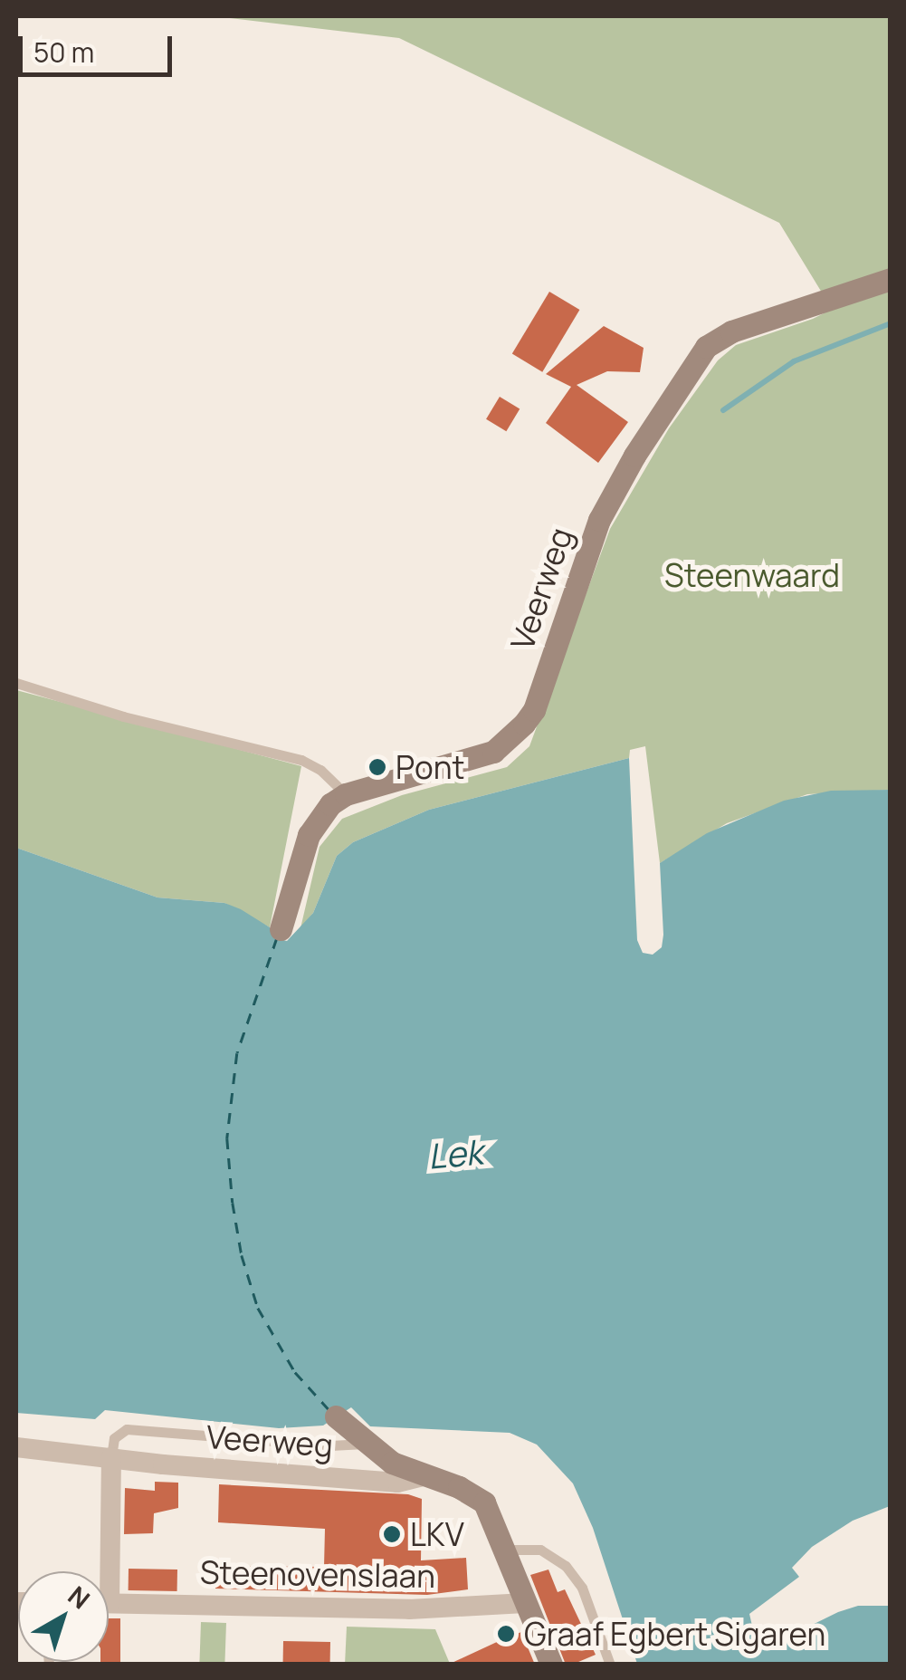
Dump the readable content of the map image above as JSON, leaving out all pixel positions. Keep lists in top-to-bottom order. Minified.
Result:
{"streets":{"street":["Veerweg","Steenovenslaan"]},"crossings":[["Veerweg","Steenovenslaan"]],"water":["Lek"],"parks":["Steenwaard"],"places":["Pont","LKV","Graaf Egbert Sigaren"],"scale_bar":"50 m","north":"top right"}
